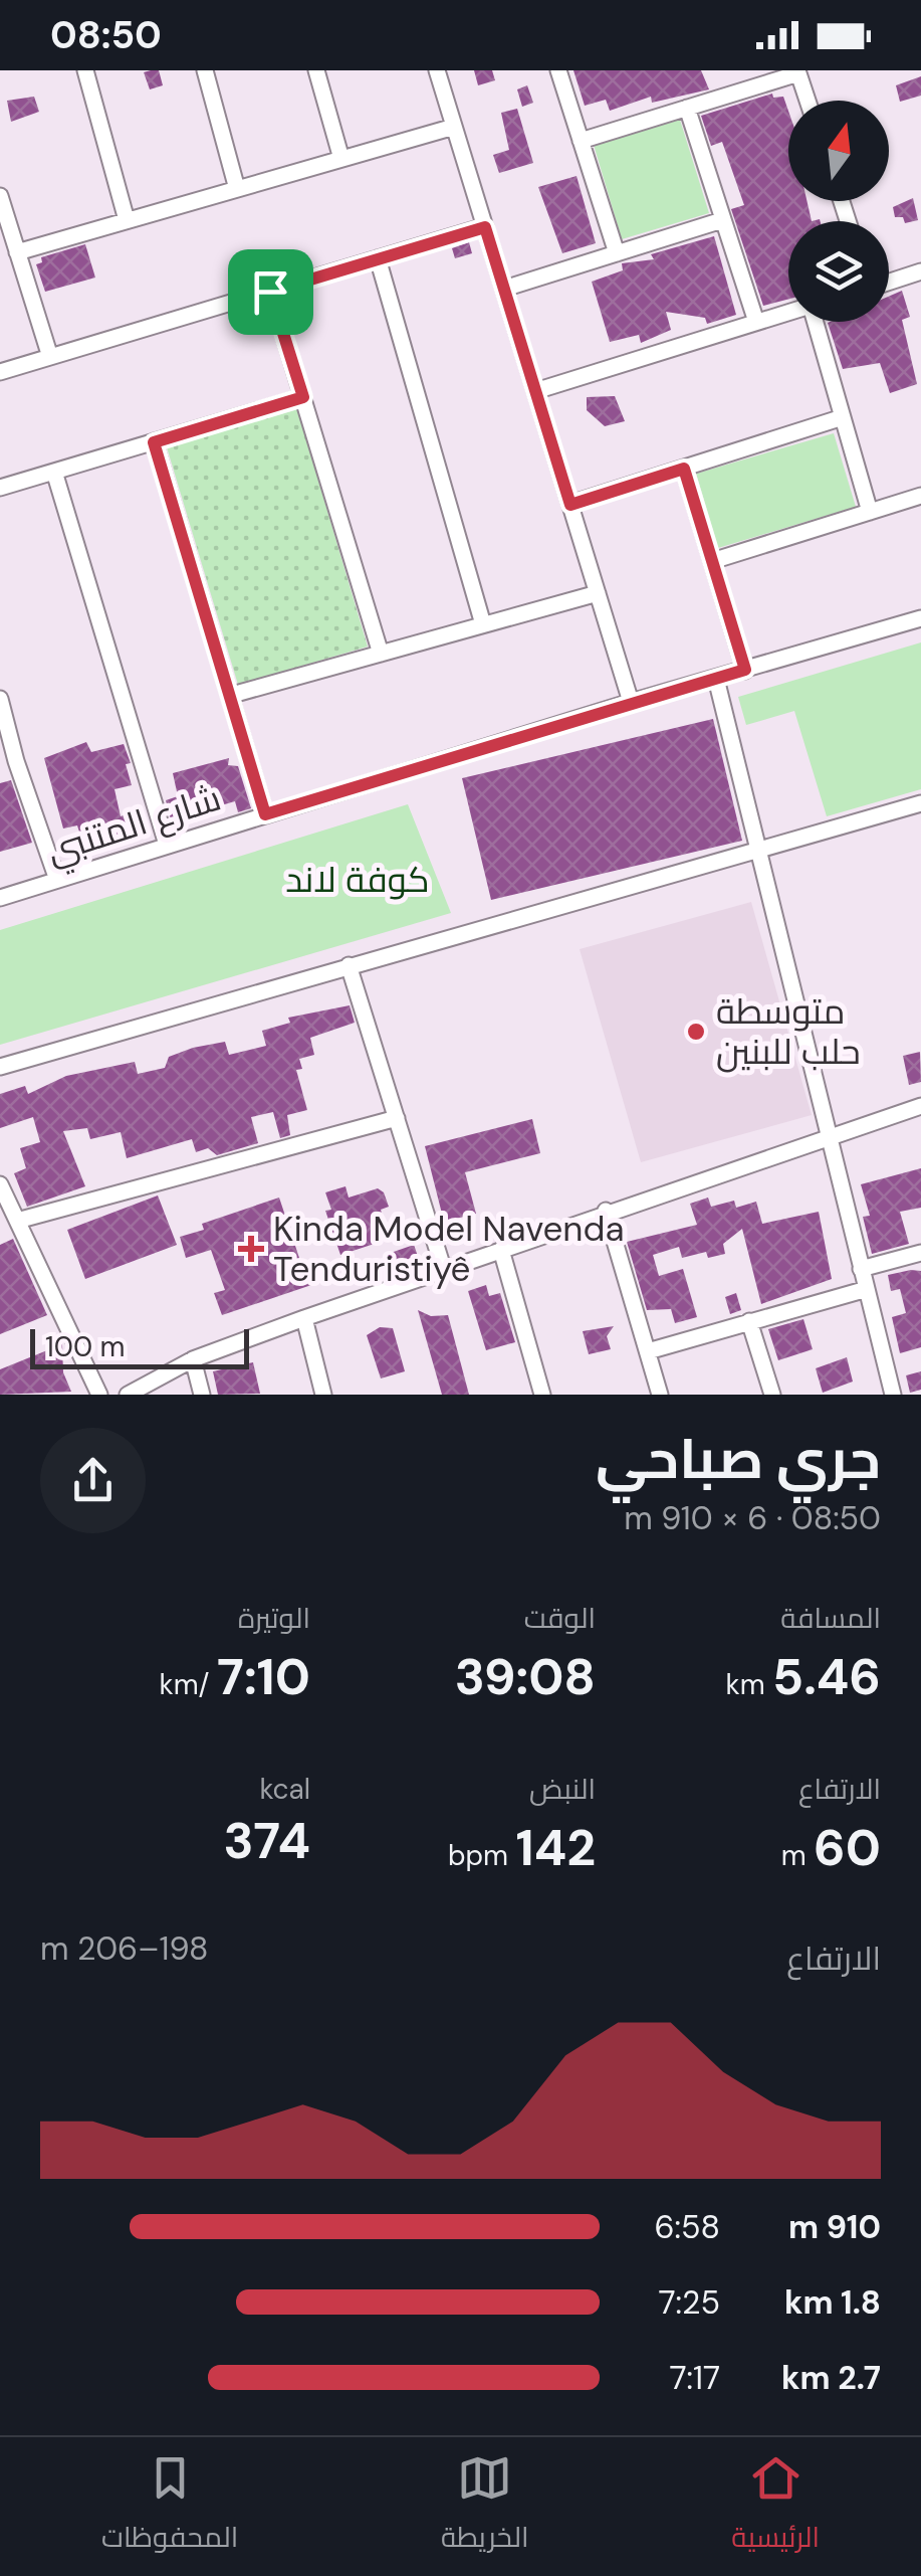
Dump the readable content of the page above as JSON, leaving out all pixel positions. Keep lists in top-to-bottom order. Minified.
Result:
{"streets":{"street":["شارع المتنبي"]},"parks":["كوفة لاند"],"places":{"other":["متوسطة حلب للبنين"],"health":["Kinda Model Navenda Tenduristiyê"]},"scale_bar":"100 m","north":"top","page":{"status":"08:50","scale":"100 m","heading":["جري صباحي","08:50 · 6 × 910 m"],"stats":[["المسافة","5.46 km"],["الوقت","39:08"],["الوتيرة","7:10 /km"],["الارتفاع","60 m"],["النبض","142 bpm"],["kcal","374"]],"chart":["الارتفاع","198–206 m"],"list":[{"name":"910 m","note":"6:58"},{"name":"1.8 km","note":"7:25"},{"name":"2.7 km","note":"7:17"}],"tabs":["الرئيسية","الخريطة","المحفوظات"]}}
